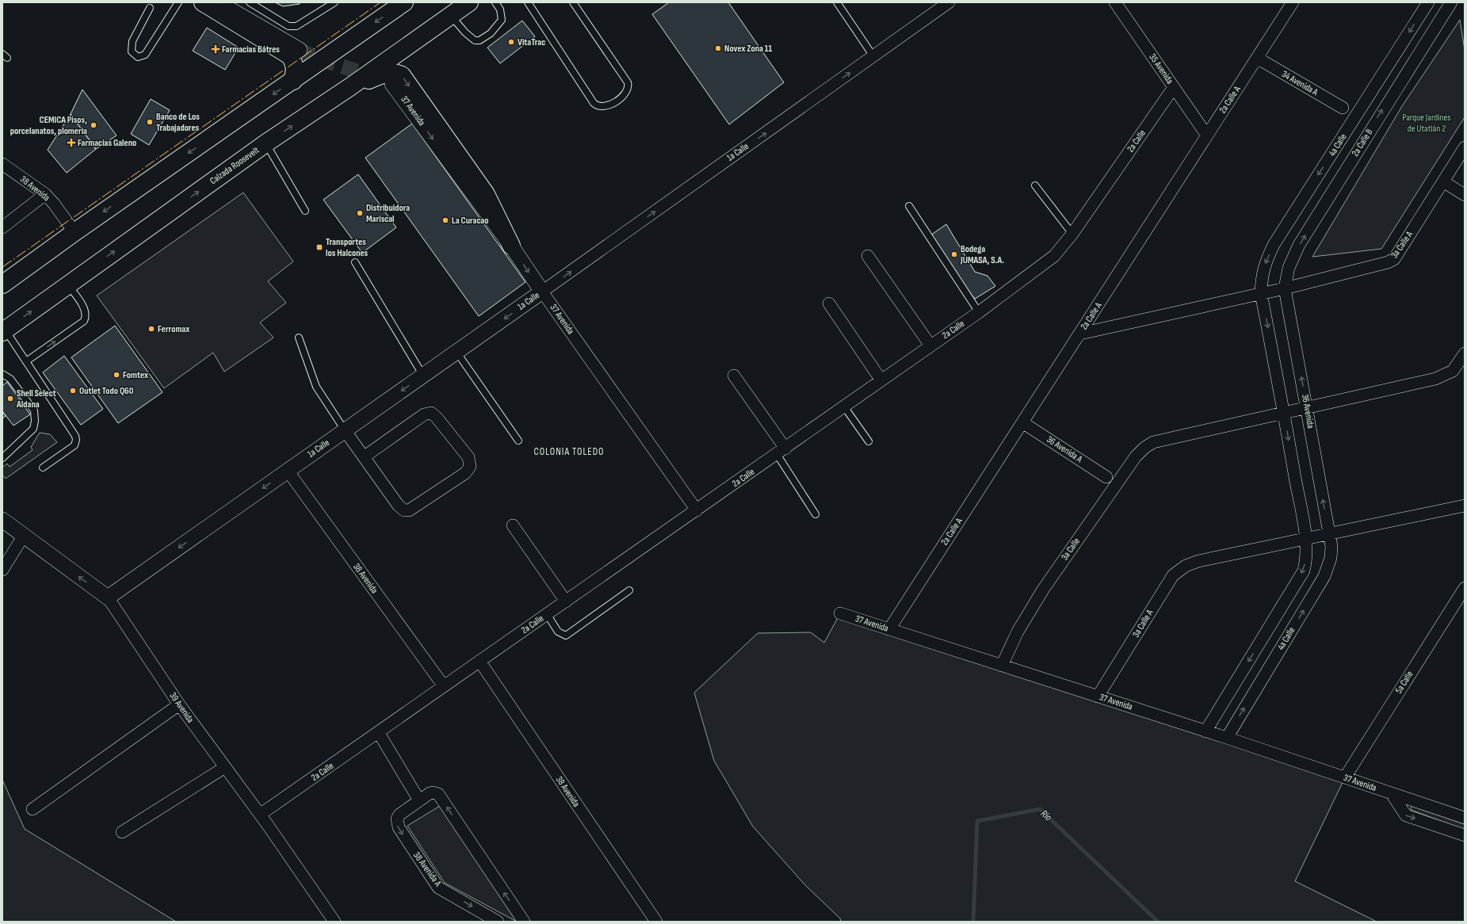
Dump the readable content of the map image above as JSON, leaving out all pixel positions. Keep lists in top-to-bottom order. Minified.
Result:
{"streets":{"highway":["Calzada Roosevelt"],"street":["35 Avenida","34 Avenida A","2a Calle A","37 Avenida","2a Calle","2a Calle B","4a Calle","1a Calle","38 Avenida","3a Calle A","36 Avenida","36 Avenida A","3a Calle","5a Calle","39 Avenida","38 Avenida A"]},"crossings":[["35 Avenida","2a Calle A"],["35 Avenida","2a Calle"],["34 Avenida A","2a Calle A"],["2a Calle A","37 Avenida"],["2a Calle A","3a Calle A"],["2a Calle A","36 Avenida A"],["37 Avenida","2a Calle"],["37 Avenida","4a Calle"],["37 Avenida","1a Calle"],["37 Avenida","3a Calle A"],["37 Avenida","3a Calle"],["37 Avenida","5a Calle"],["2a Calle","38 Avenida"],["2a Calle","39 Avenida"],["2a Calle B","3a Calle A"],["2a Calle B","36 Avenida"],["4a Calle","3a Calle A"],["4a Calle","36 Avenida"],["1a Calle","38 Avenida"],["1a Calle","39 Avenida"],["3a Calle A","36 Avenida"]],"one_way":["2a Calle B"],"districts":["COLONIA TOLEDO"],"water":["Río"],"parks":["Parque Jardines de Utatlán 2"],"places":{"other":["VitaTrac","Novex Zona 11","Banco de Los Trabajadores","CEMICA Pisos, porcelanatos, plomeria","Distribuidora Mariscal","La Curacao","Bodega JUMASA, S.A.","Ferromax","Fomtex","Outlet Todo Q60","Shell Select Aldana"],"health":["Farmacias Bátres","Farmacias Galeno"],"transit":["Transportes los Halcones"]}}
